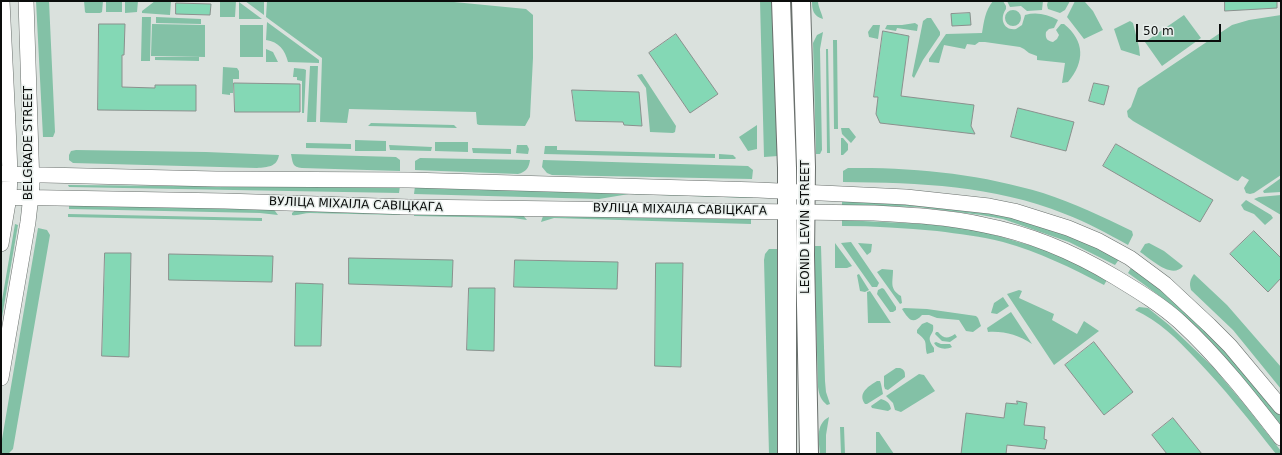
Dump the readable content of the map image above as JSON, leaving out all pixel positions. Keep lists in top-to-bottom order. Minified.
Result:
{"streets":{"main road":["LEONID LEVIN STREET"],"street":["BELGRADE STREET","ВУЛІЦА МІХАІЛА САВІЦКАГА"]},"crossings":[["BELGRADE STREET","ВУЛІЦА МІХАІЛА САВІЦКАГА"],["ВУЛІЦА МІХАІЛА САВІЦКАГА","LEONID LEVIN STREET"]],"scale_bar":"50 m"}
